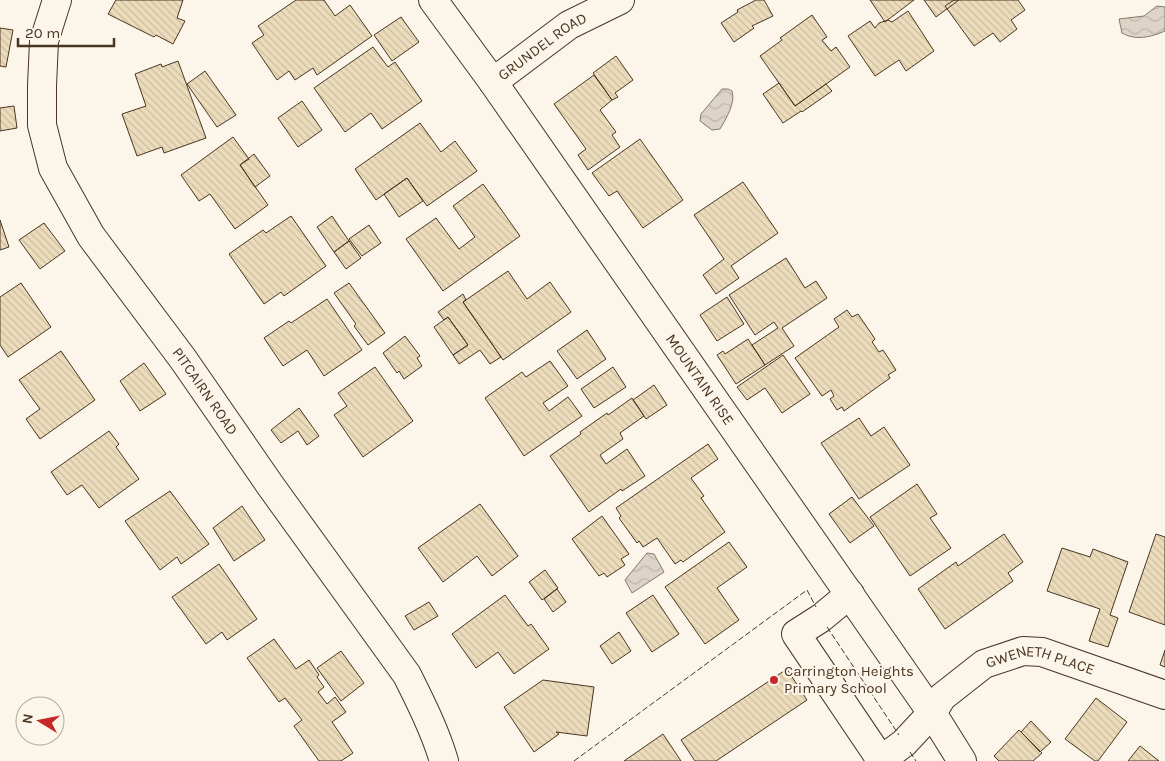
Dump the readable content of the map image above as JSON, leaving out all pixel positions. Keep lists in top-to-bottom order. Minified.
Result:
{"streets":{"street":["GRUNDEL ROAD","MOUNTAIN RISE","PITCAIRN ROAD","GWENETH PLACE"]},"crossings":[["GRUNDEL ROAD","MOUNTAIN RISE"],["MOUNTAIN RISE","GWENETH PLACE"]],"places":["Carrington Heights Primary School"],"scale_bar":"20 m","north":"left"}
